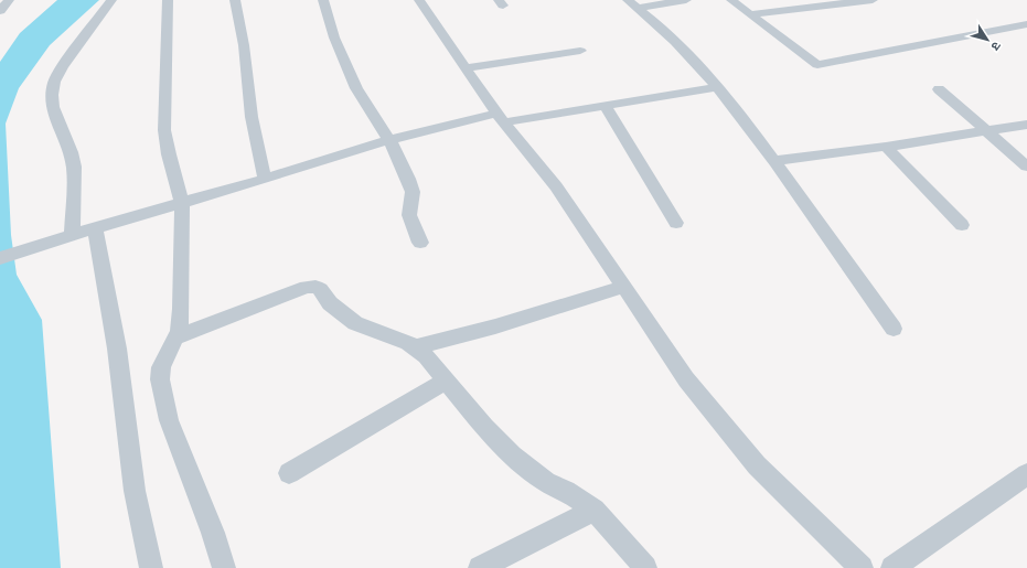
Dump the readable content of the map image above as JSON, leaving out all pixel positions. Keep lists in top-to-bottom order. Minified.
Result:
{"north":"bottom right"}
